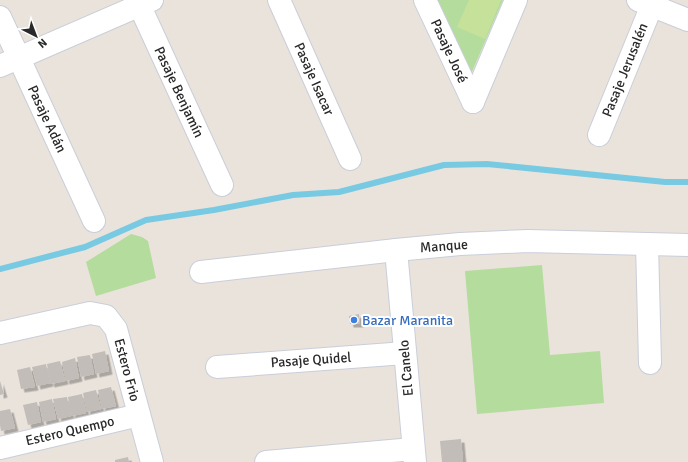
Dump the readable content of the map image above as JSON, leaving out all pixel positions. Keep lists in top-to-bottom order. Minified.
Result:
{"streets":{"street":["Pasaje José","Pasaje Jerusalén","Pasaje Isacar","Pasaje Benjamín","Pasaje Adán","Manque","Pasaje Quidel","El Canelo","Estero Frio","Estero Quempo"]},"crossings":[["Manque","El Canelo"],["Pasaje Quidel","El Canelo"],["Estero Frio","Estero Quempo"]],"places":["Bazar Maranita"],"north":"bottom right"}
